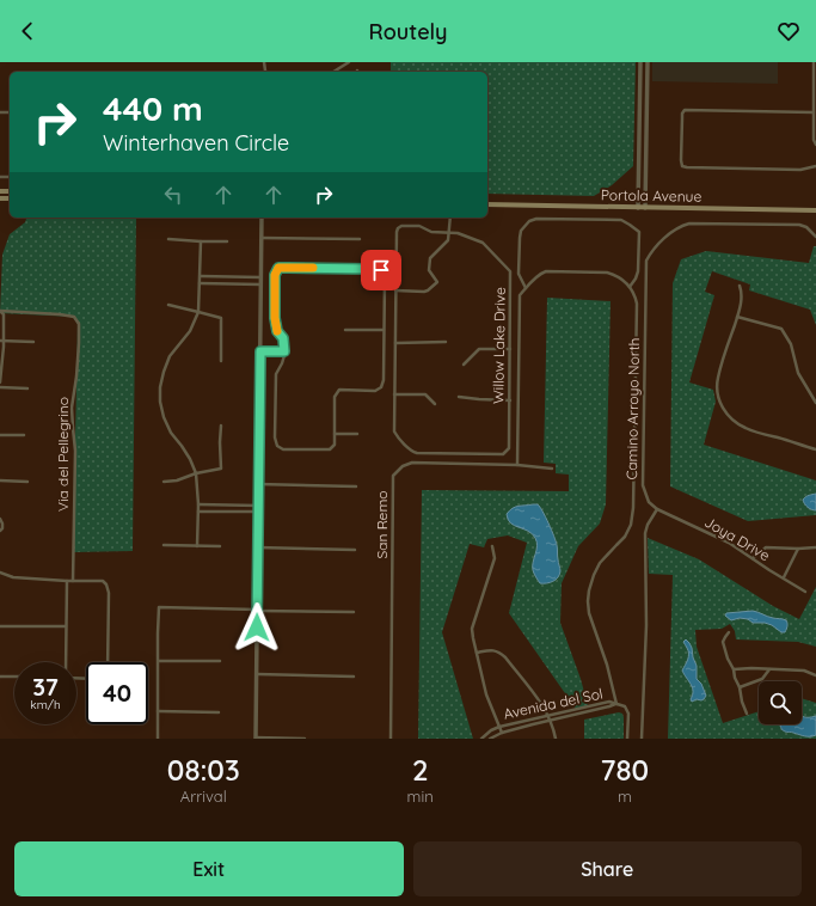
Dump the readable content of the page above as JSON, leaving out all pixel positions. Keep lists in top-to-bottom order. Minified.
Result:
{"streets":{"main road":["Portola Avenue"],"street":["Willow Lake Drive","Camino Arroyo North","Via del Pellegrino","San Remo","Joya Drive","Avenida del Sol"]},"crossings":[["Camino Arroyo North","Joya Drive"]],"page":{"header":"Routely","turn":["440 m","Winterhaven Circle"],"speed":"37 km/h","limit":"40","eta":["08:03","Arrival","2","min","780","m"],"buttons":["Exit","Share"]}}
